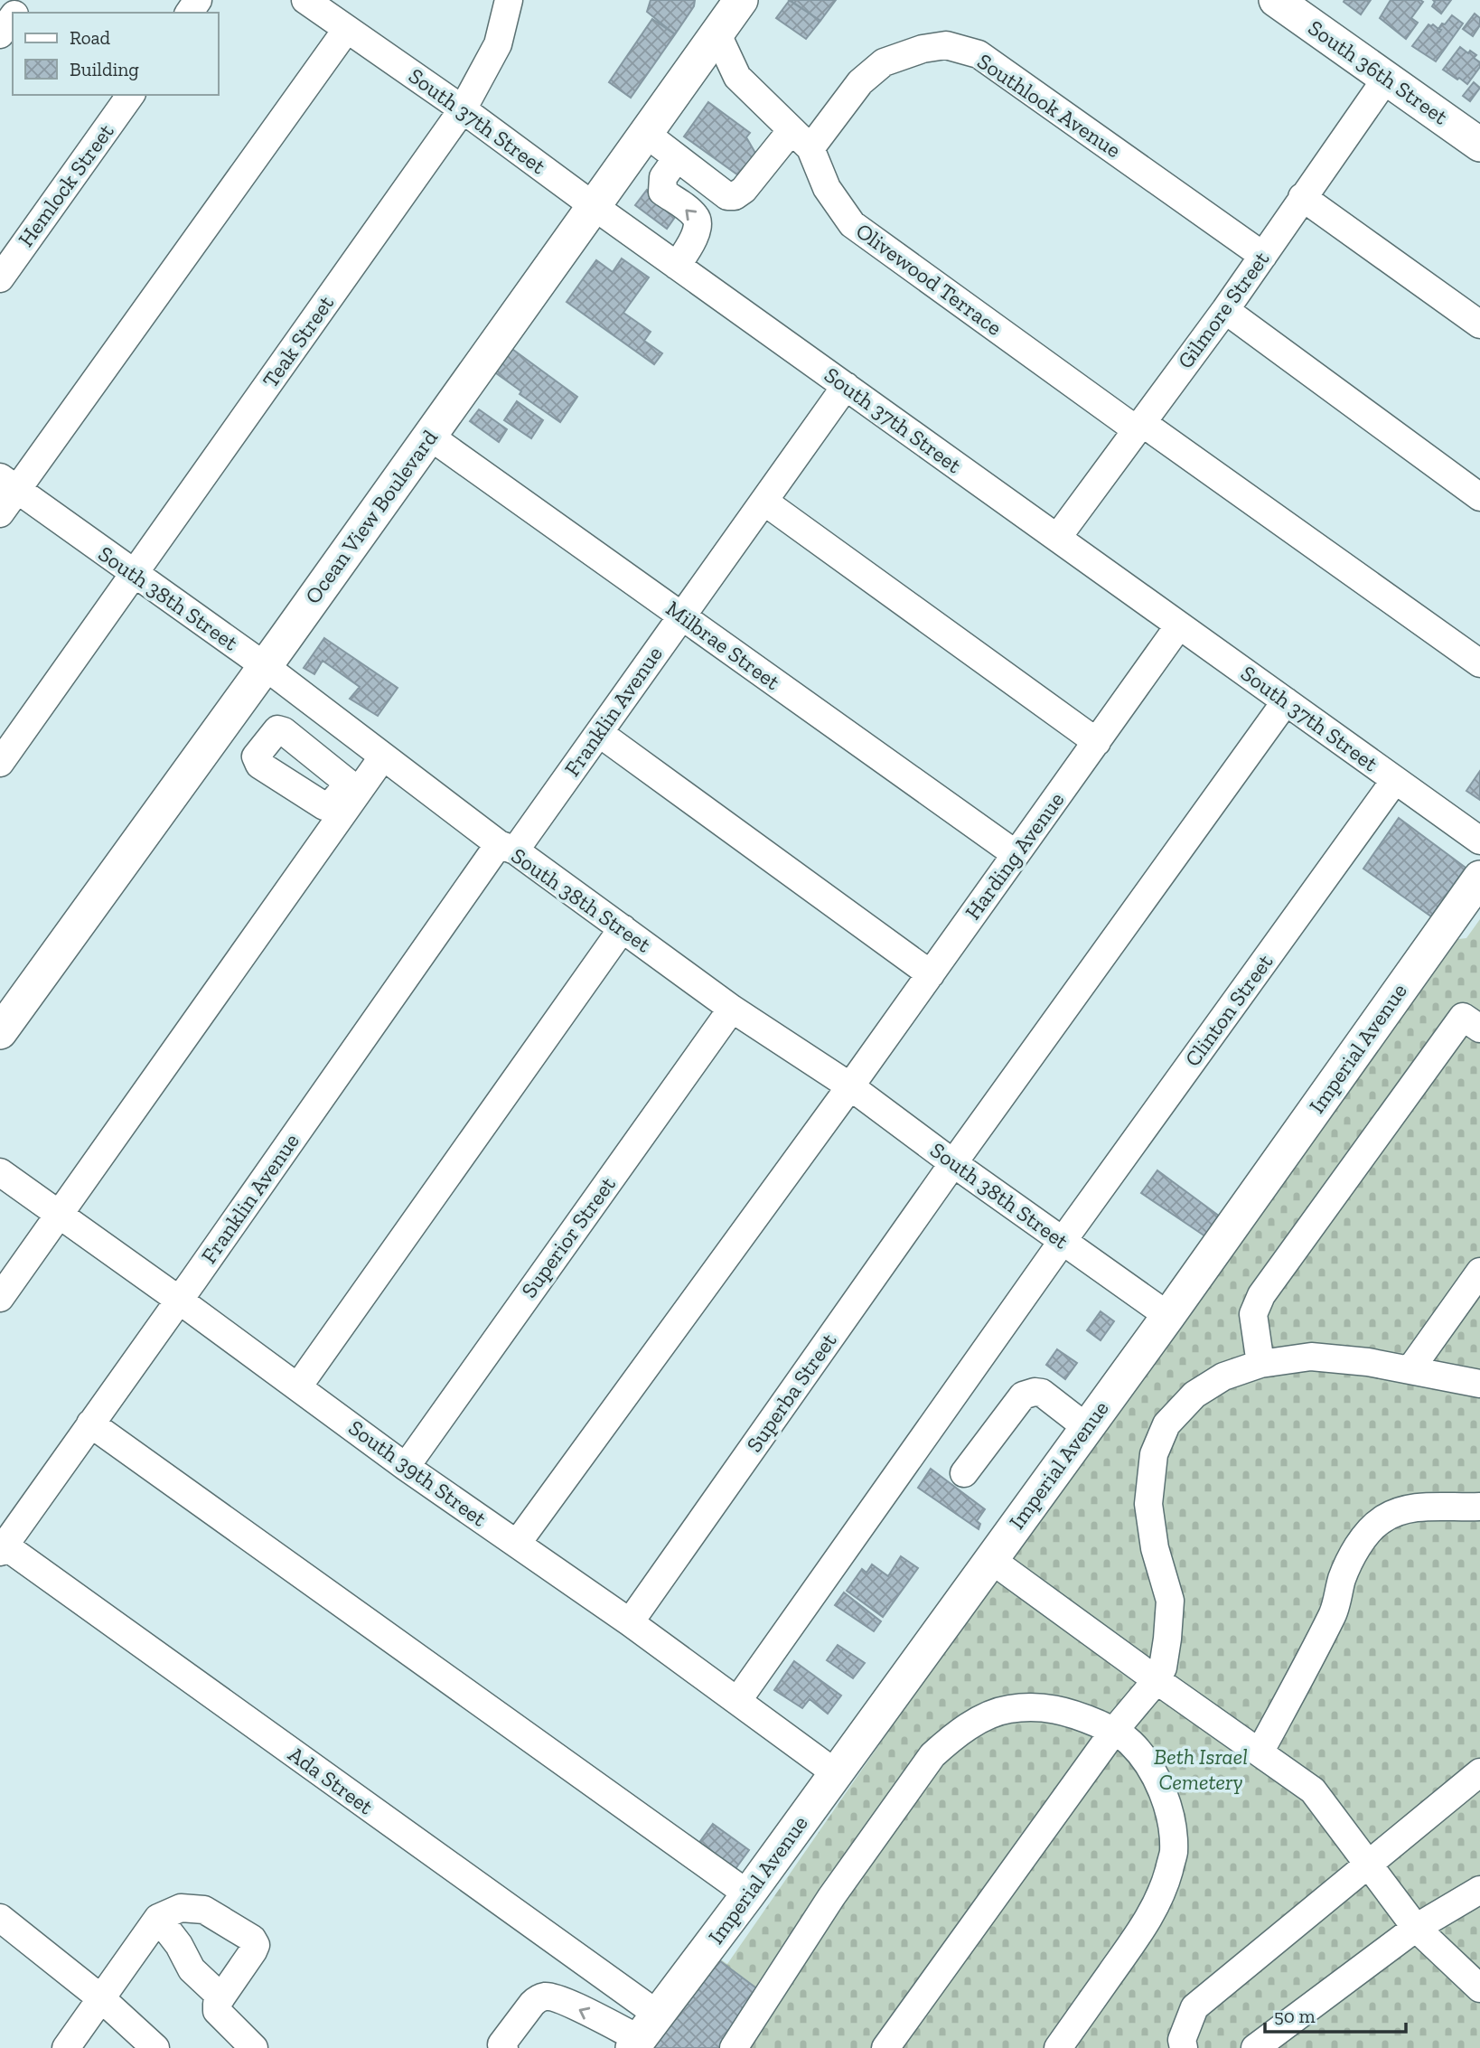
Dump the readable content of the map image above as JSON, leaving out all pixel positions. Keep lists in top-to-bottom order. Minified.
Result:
{"streets":{"main road":["South 36th Street","Ocean View Boulevard","Imperial Avenue"],"street":["Southlook Avenue","South 37th Street","Hemlock Street","Olivewood Terrace","Gilmore Street","Teak Street","South 38th Street","Milbrae Street","Franklin Avenue","Harding Avenue","Clinton Street","Superior Street","Superba Street","South 39th Street","Ada Street"]},"crossings":[["South 36th Street","Gilmore Street"],["Southlook Avenue","Olivewood Terrace"],["Southlook Avenue","Gilmore Street"],["South 37th Street","Gilmore Street"],["South 37th Street","Teak Street"],["South 37th Street","Ocean View Boulevard"],["South 37th Street","Franklin Avenue"],["South 37th Street","Harding Avenue"],["South 37th Street","Clinton Street"],["South 37th Street","Superba Street"],["Olivewood Terrace","Gilmore Street"],["Olivewood Terrace","Ocean View Boulevard"],["Teak Street","South 38th Street"],["Ocean View Boulevard","South 38th Street"],["Ocean View Boulevard","Milbrae Street"],["South 38th Street","Franklin Avenue"],["South 38th Street","Harding Avenue"],["South 38th Street","Clinton Street"],["South 38th Street","Imperial Avenue"],["South 38th Street","Superior Street"],["South 38th Street","Superba Street"],["Milbrae Street","Franklin Avenue"],["Milbrae Street","Harding Avenue"],["Franklin Avenue","South 39th Street"],["Franklin Avenue","Ada Street"],["Harding Avenue","South 39th Street"],["Clinton Street","South 39th Street"],["Imperial Avenue","South 39th Street"],["Imperial Avenue","Ada Street"],["Superior Street","South 39th Street"],["Superba Street","South 39th Street"]],"parks":["Beth Israel Cemetery"],"legend":["Road","Building"],"scale_bar":"50 m"}
